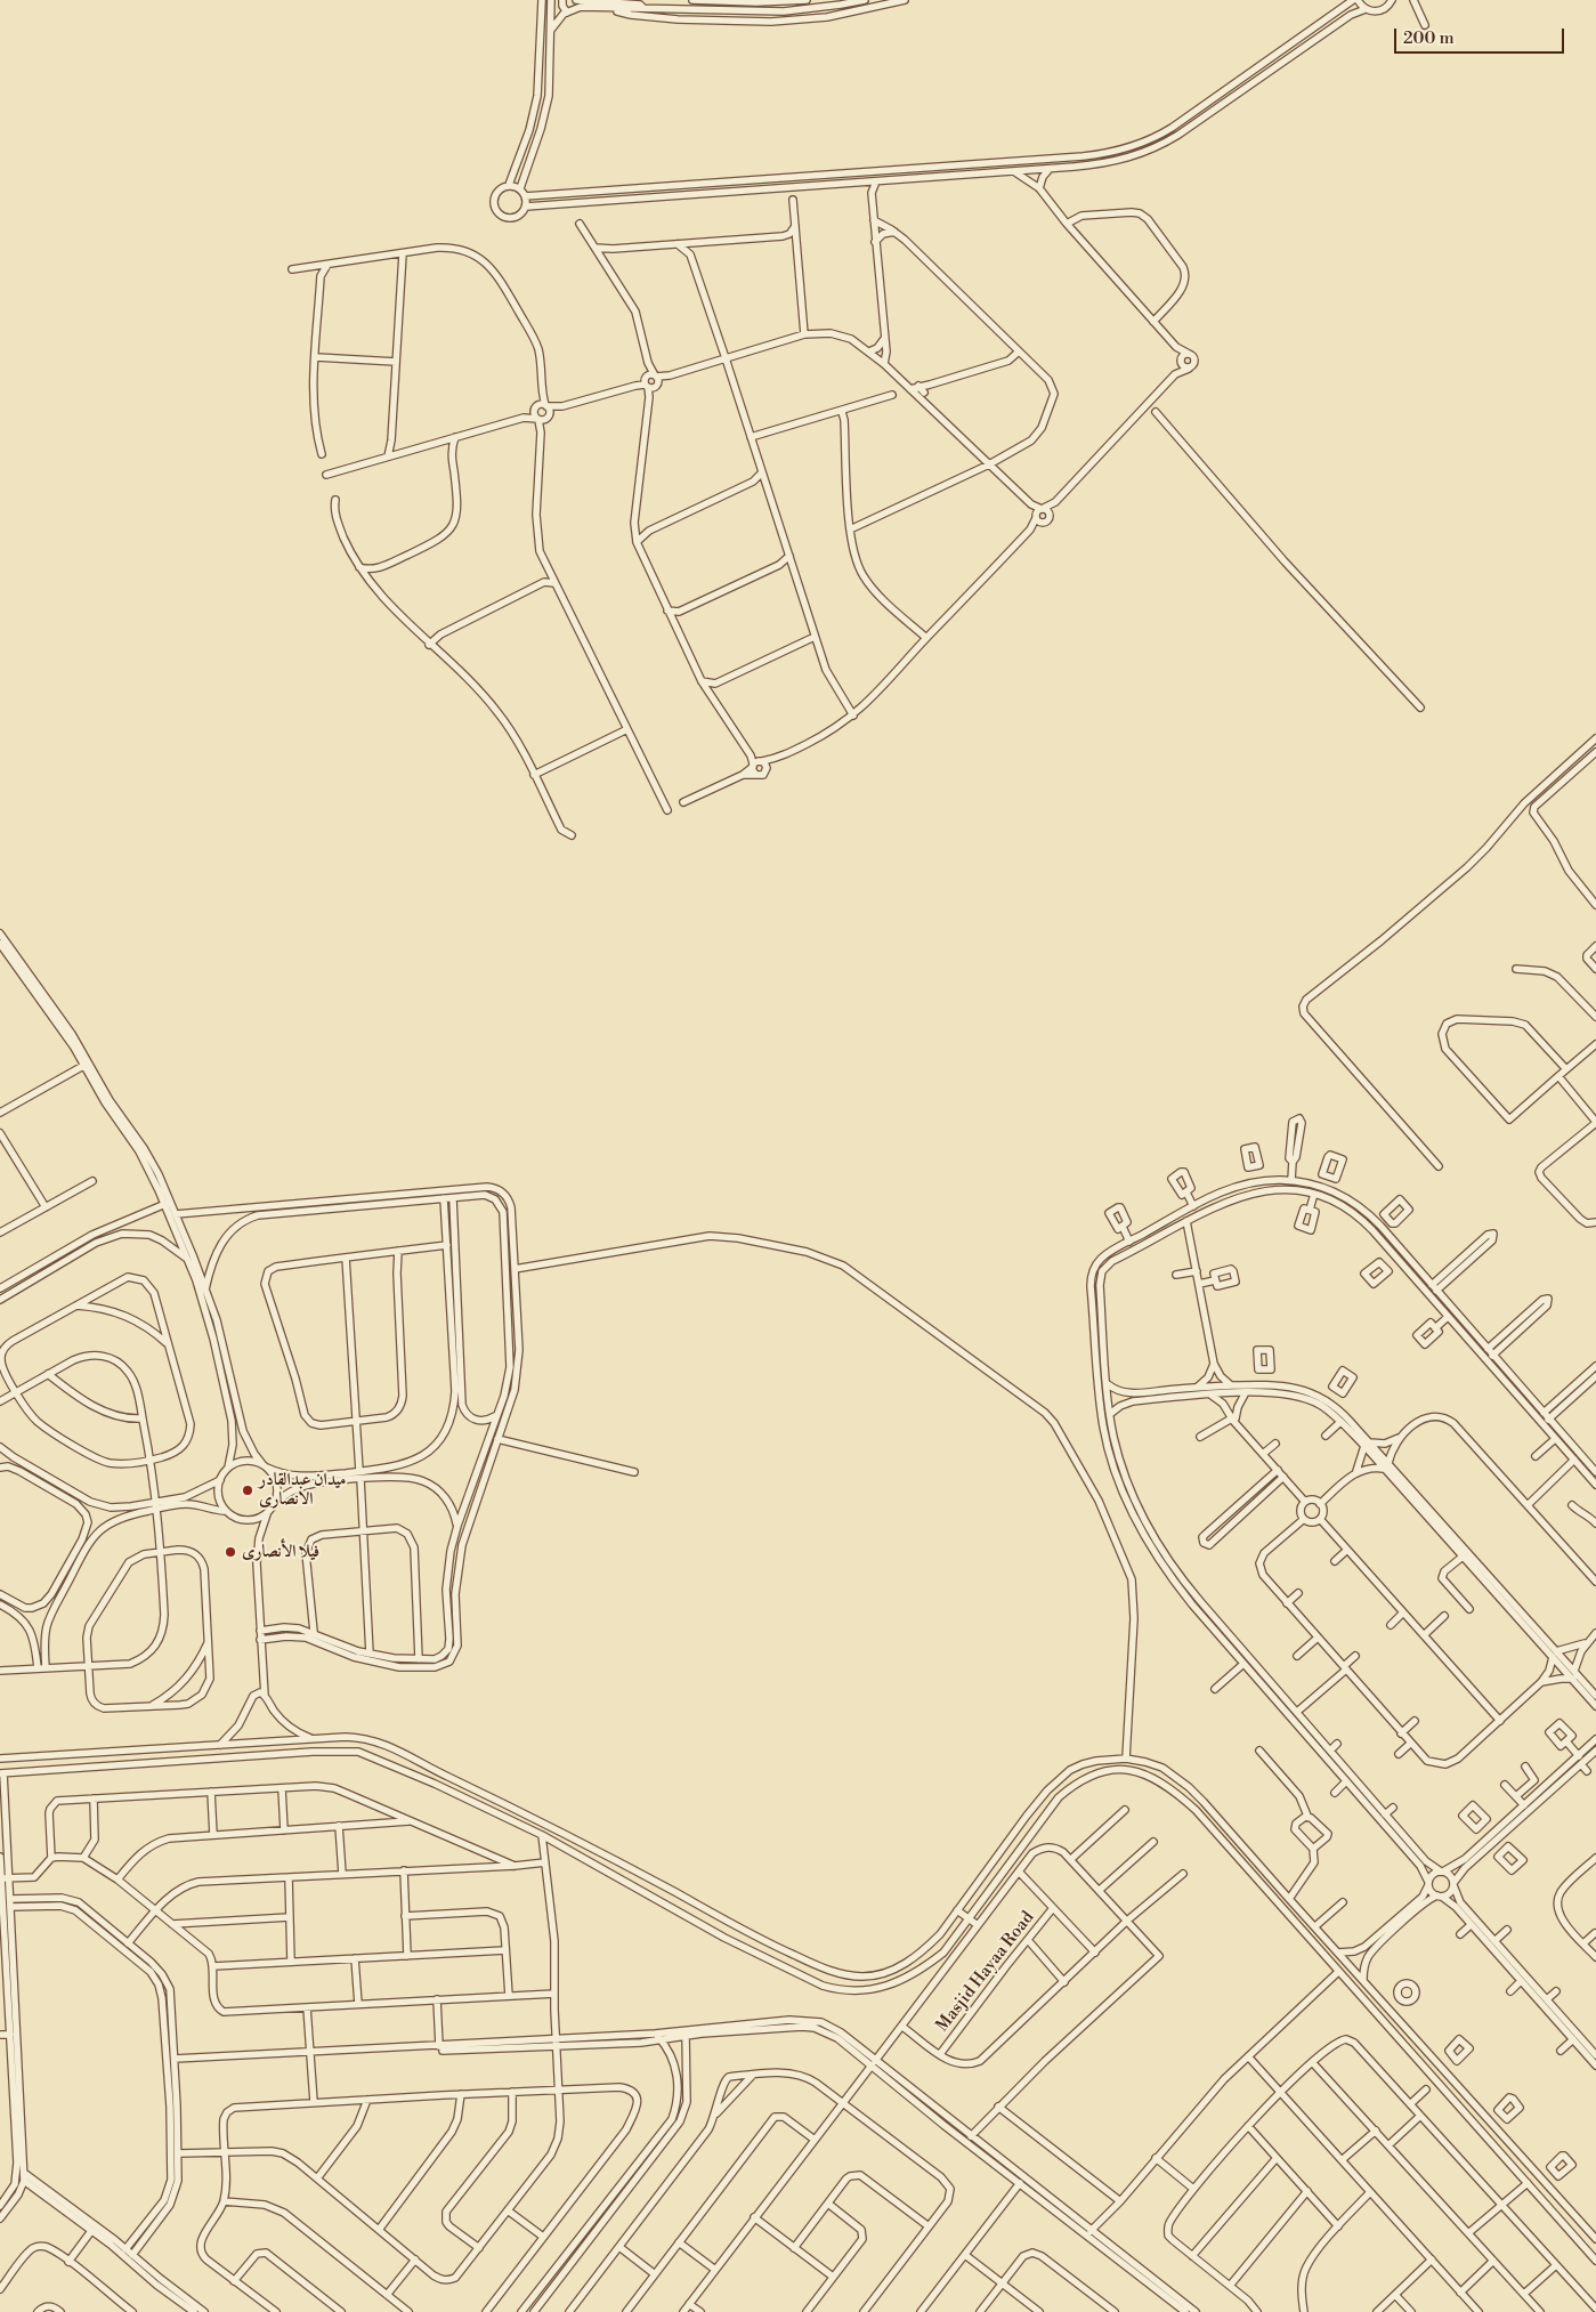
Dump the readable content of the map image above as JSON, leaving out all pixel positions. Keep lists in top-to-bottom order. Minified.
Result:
{"streets":{"street":["Masjid Hayaa Road"]},"places":["ميدان عبدالقادر الانصارى","فيلا الأنصارى"],"scale_bar":"200 m"}
